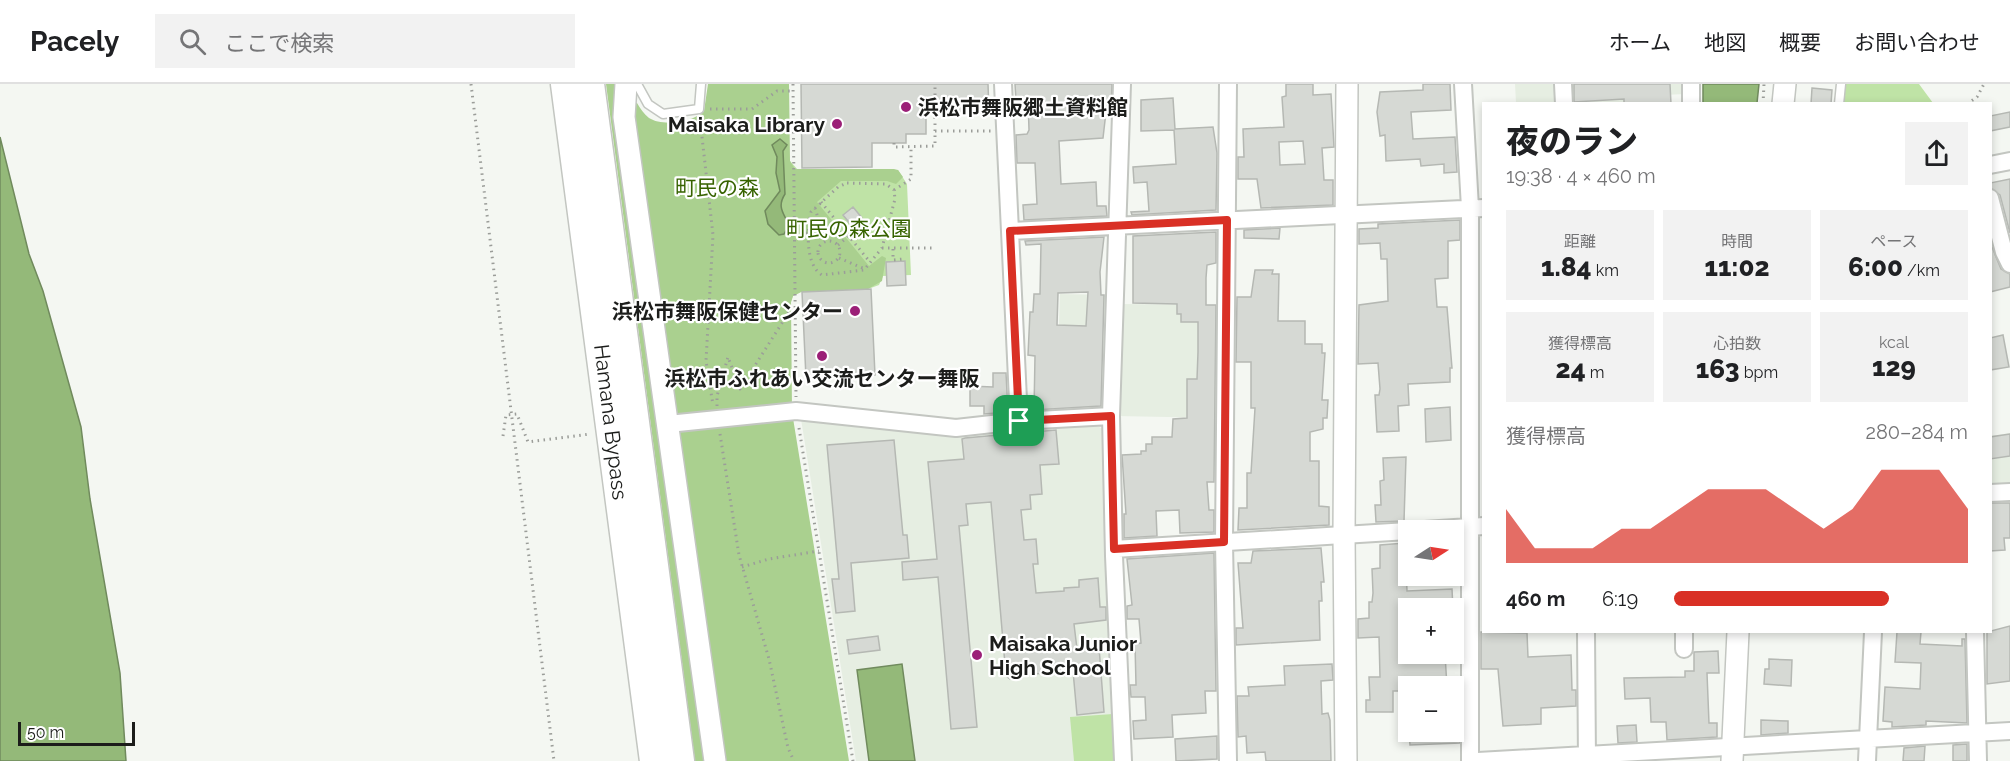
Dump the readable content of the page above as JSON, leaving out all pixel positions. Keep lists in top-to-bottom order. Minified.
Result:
{"streets":{"highway":["Hamana Bypass"]},"parks":["町民の森","町民の森公園"],"places":["浜松市舞阪郷土資料館","Maisaka Library","浜松市舞阪保健センター","浜松市ふれあい交流センター舞阪","Maisaka Junior High School"],"scale_bar":"50 m","north":"right","page":{"header":"Pacely","search":"ここで検索","nav":["ホーム","地図","概要","お問い合わせ"],"heading":["夜のラン","19:38 · 4 × 460 m"],"stats":[["距離","1.84 km"],["時間","11:02"],["ペース","6:00 /km"],["獲得標高","24 m"],["心拍数","163 bpm"],["kcal","129"]],"chart":["獲得標高","280–284 m"],"map_buttons":["+","−"],"list":[{"name":"460 m","note":"6:19"}],"scale":"50 m"}}
